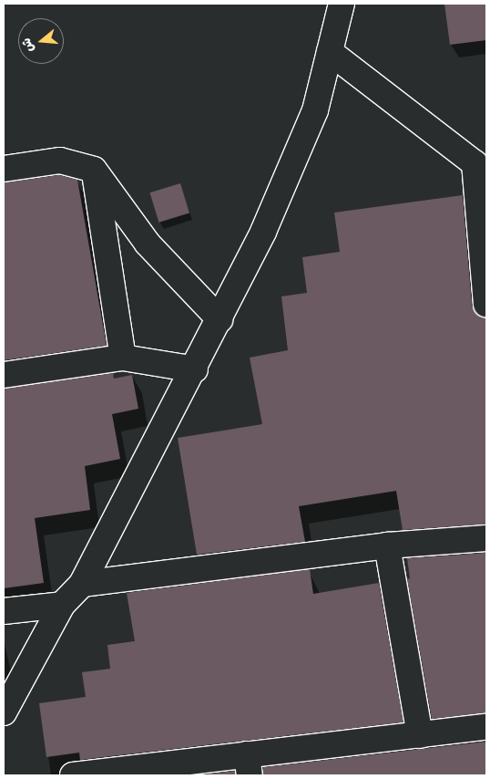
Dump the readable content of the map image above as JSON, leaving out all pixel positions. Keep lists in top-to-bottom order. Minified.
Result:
{"north":"left"}
